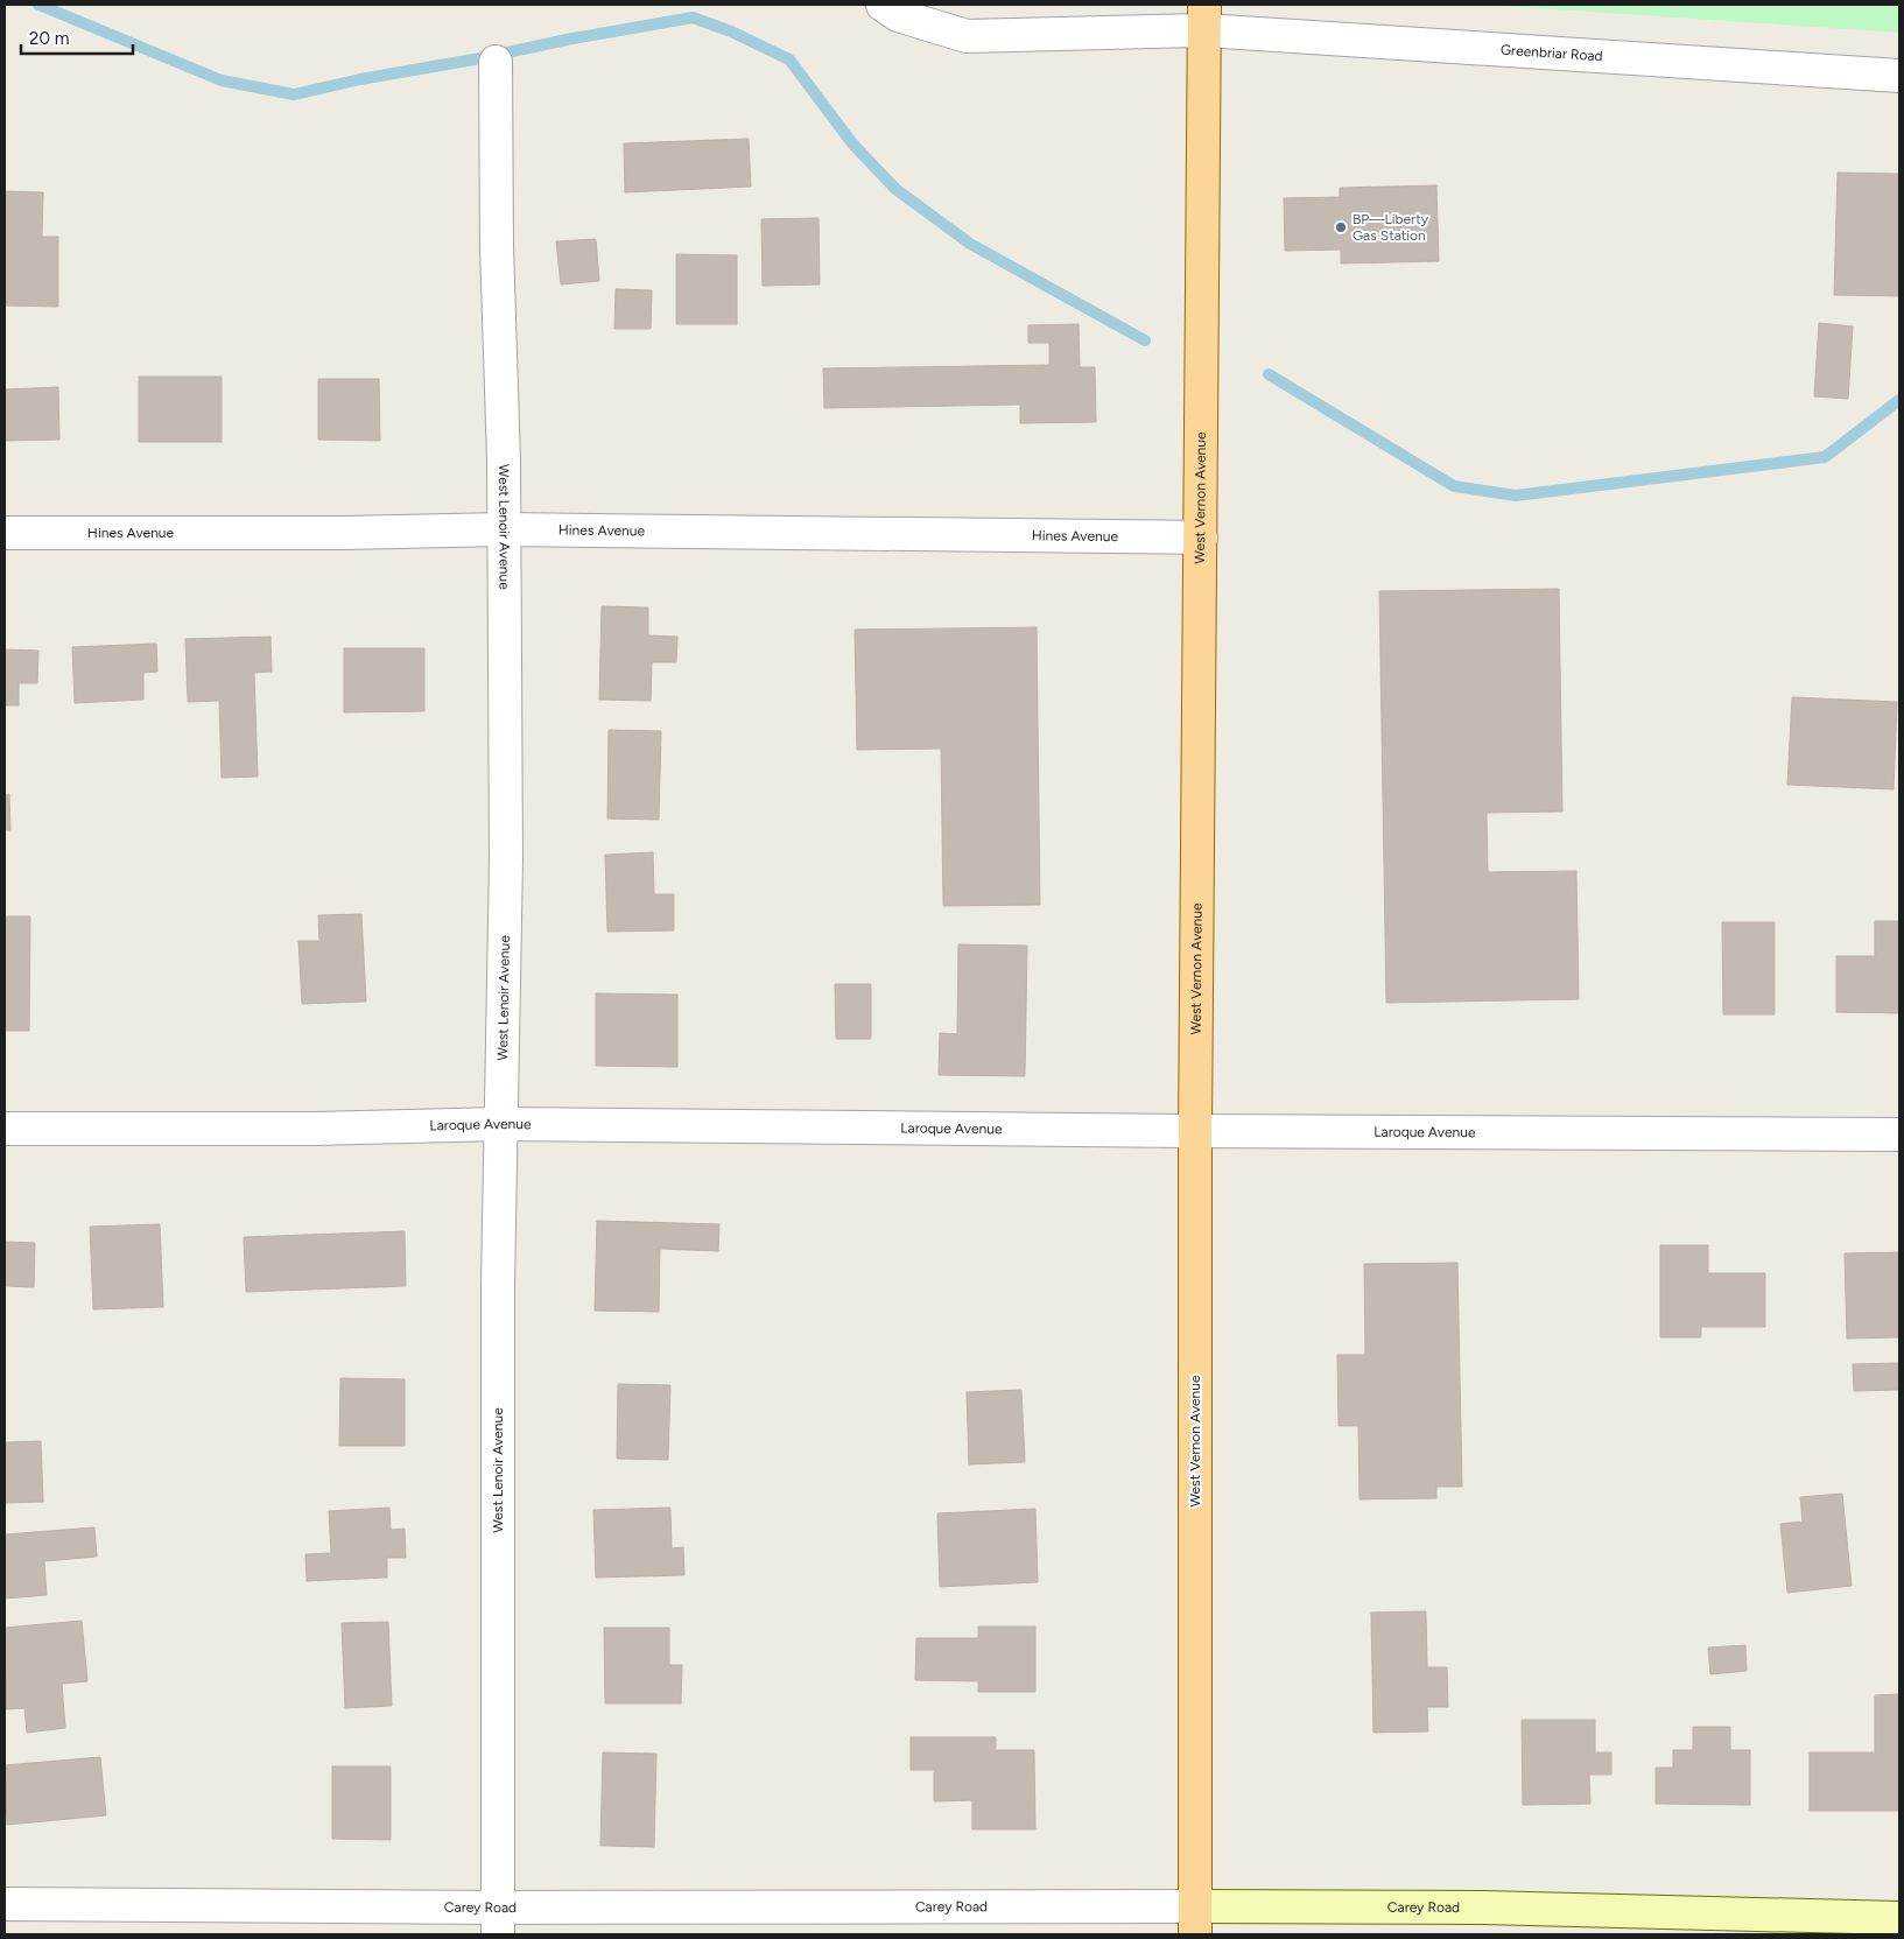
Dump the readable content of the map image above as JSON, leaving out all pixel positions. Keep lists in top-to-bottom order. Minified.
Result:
{"streets":{"main road":["West Vernon Avenue"],"street":["Greenbriar Road","West Lenoir Avenue","Hines Avenue","Laroque Avenue","Carey Road"]},"crossings":[["Greenbriar Road","West Vernon Avenue"],["West Vernon Avenue","Hines Avenue"],["West Vernon Avenue","Laroque Avenue"],["West Vernon Avenue","Carey Road"],["West Lenoir Avenue","Hines Avenue"],["West Lenoir Avenue","Laroque Avenue"],["West Lenoir Avenue","Carey Road"]],"places":["BP—Liberty Gas Station"],"scale_bar":"20 m"}
